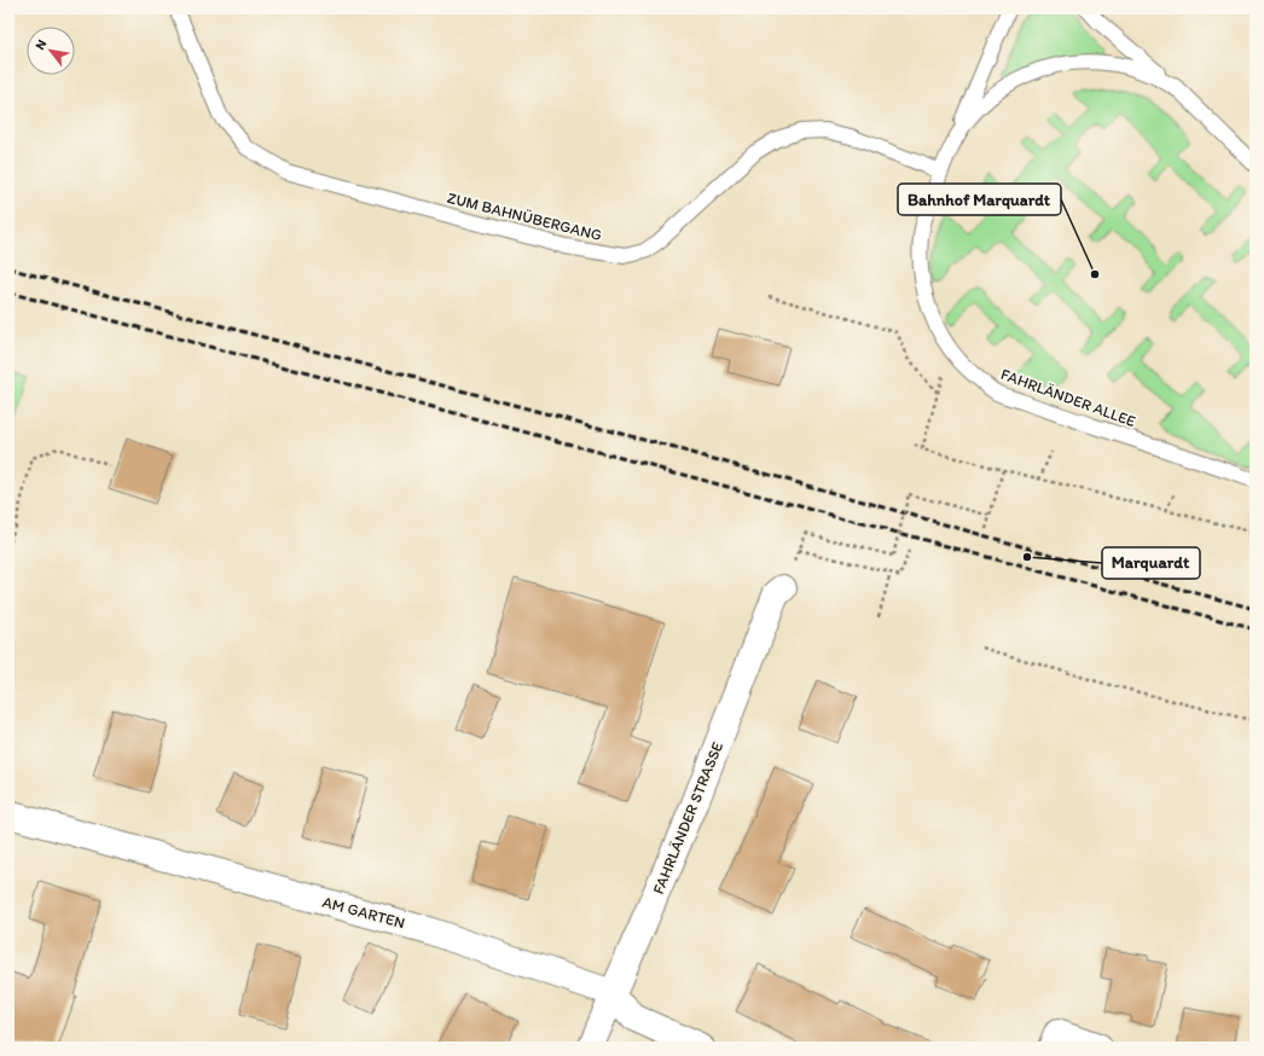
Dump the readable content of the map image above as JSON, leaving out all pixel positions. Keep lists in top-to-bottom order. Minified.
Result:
{"streets":{"street":["FAHRLÄNDER STRASSE","AM GARTEN"],"lane":["ZUM BAHNÜBERGANG","FAHRLÄNDER ALLEE"]},"crossings":[["ZUM BAHNÜBERGANG","FAHRLÄNDER ALLEE"],["FAHRLÄNDER STRASSE","AM GARTEN"]],"places":["Bahnhof Marquardt","Marquardt"],"north":"top left"}
